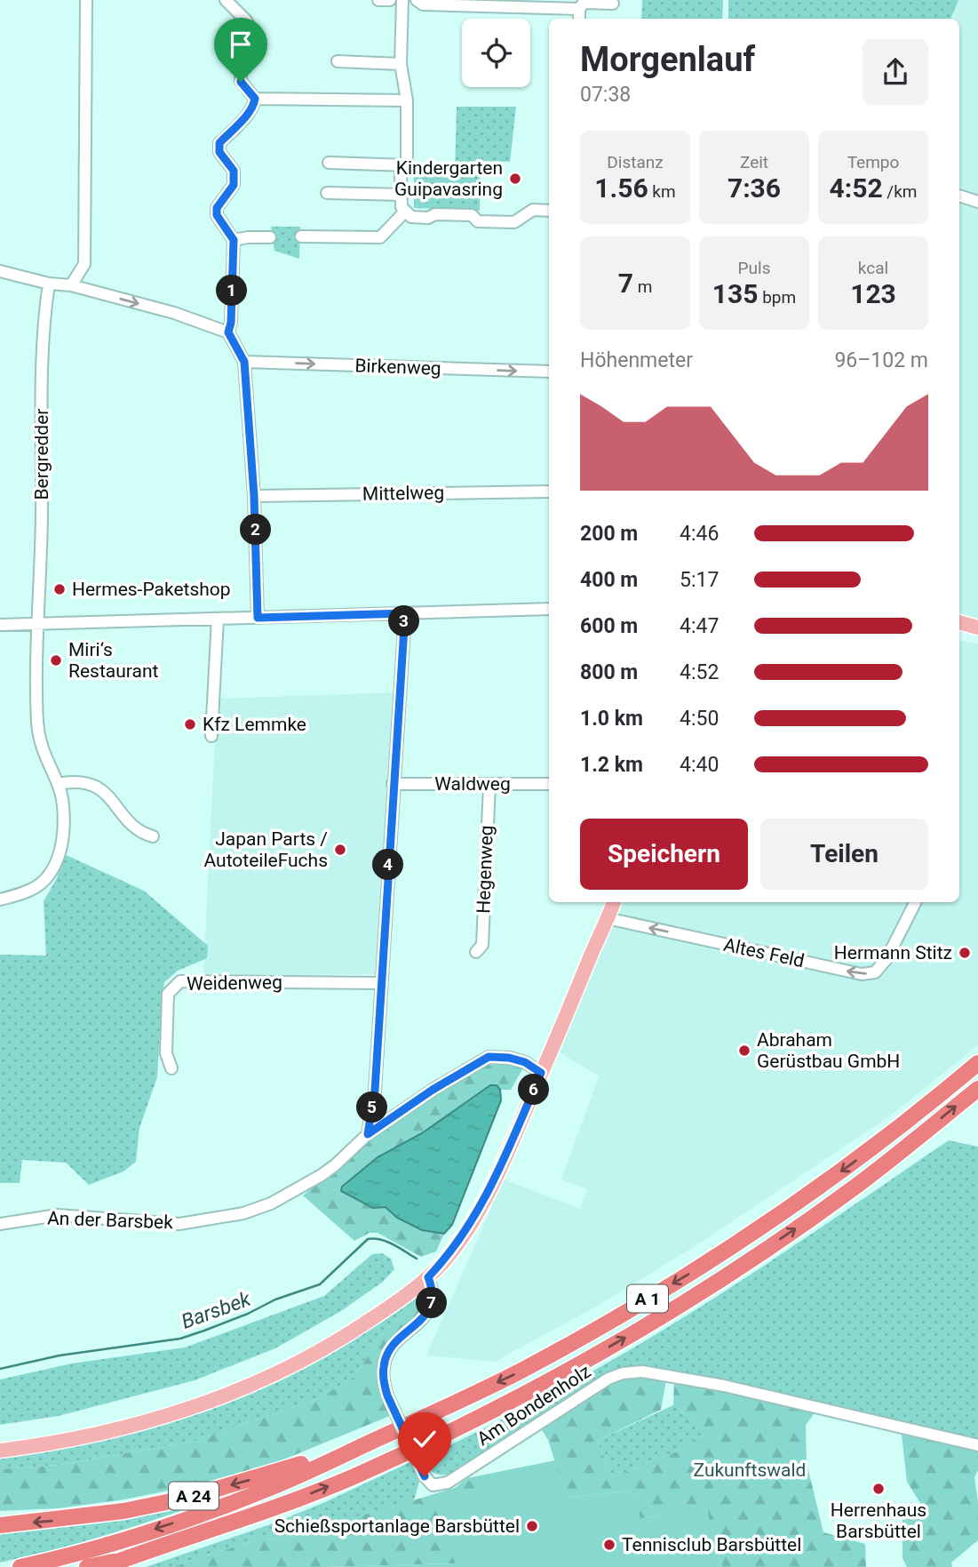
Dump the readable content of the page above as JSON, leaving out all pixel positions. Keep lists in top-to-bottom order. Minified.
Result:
{"streets":{"highway":["A 1","A 24"],"street":["Birkenweg","Bergredder","Mittelweg","Waldweg","Hegenweg","Altes Feld","Weidenweg","An der Barsbek","Am Bondenholz"]},"crossings":[["Waldweg","Hegenweg"],["A 1","A 24"]],"one_way":["Birkenweg","Altes Feld"],"water":["Barsbek"],"parks":["Zukunftswald"],"places":["Kindergarten Guipavasring","Hermes-Paketshop","Miri‘s Restaurant","Kfz Lemmke","Japan Parts / AutoteileFuchs","Hermann Stitz","Abraham Gerüstbau GmbH","Herrenhaus Barsbüttel","Schießsportanlage Barsbüttel","Tennisclub Barsbüttel"],"page":{"heading":["Morgenlauf","07:38"],"stats":[["Distanz","1.56 km"],["Zeit","7:36"],["Tempo","4:52 /km"],["7 m"],["Puls","135 bpm"],["kcal","123"]],"pins":["1","2","3","4","6","5","7"],"chart":["Höhenmeter","96–102 m"],"list":[{"name":"200 m","note":"4:46"},{"name":"400 m","note":"5:17"},{"name":"600 m","note":"4:47"},{"name":"800 m","note":"4:52"},{"name":"1.0 km","note":"4:50"},{"name":"1.2 km","note":"4:40"}],"buttons":["Speichern","Teilen"]}}
